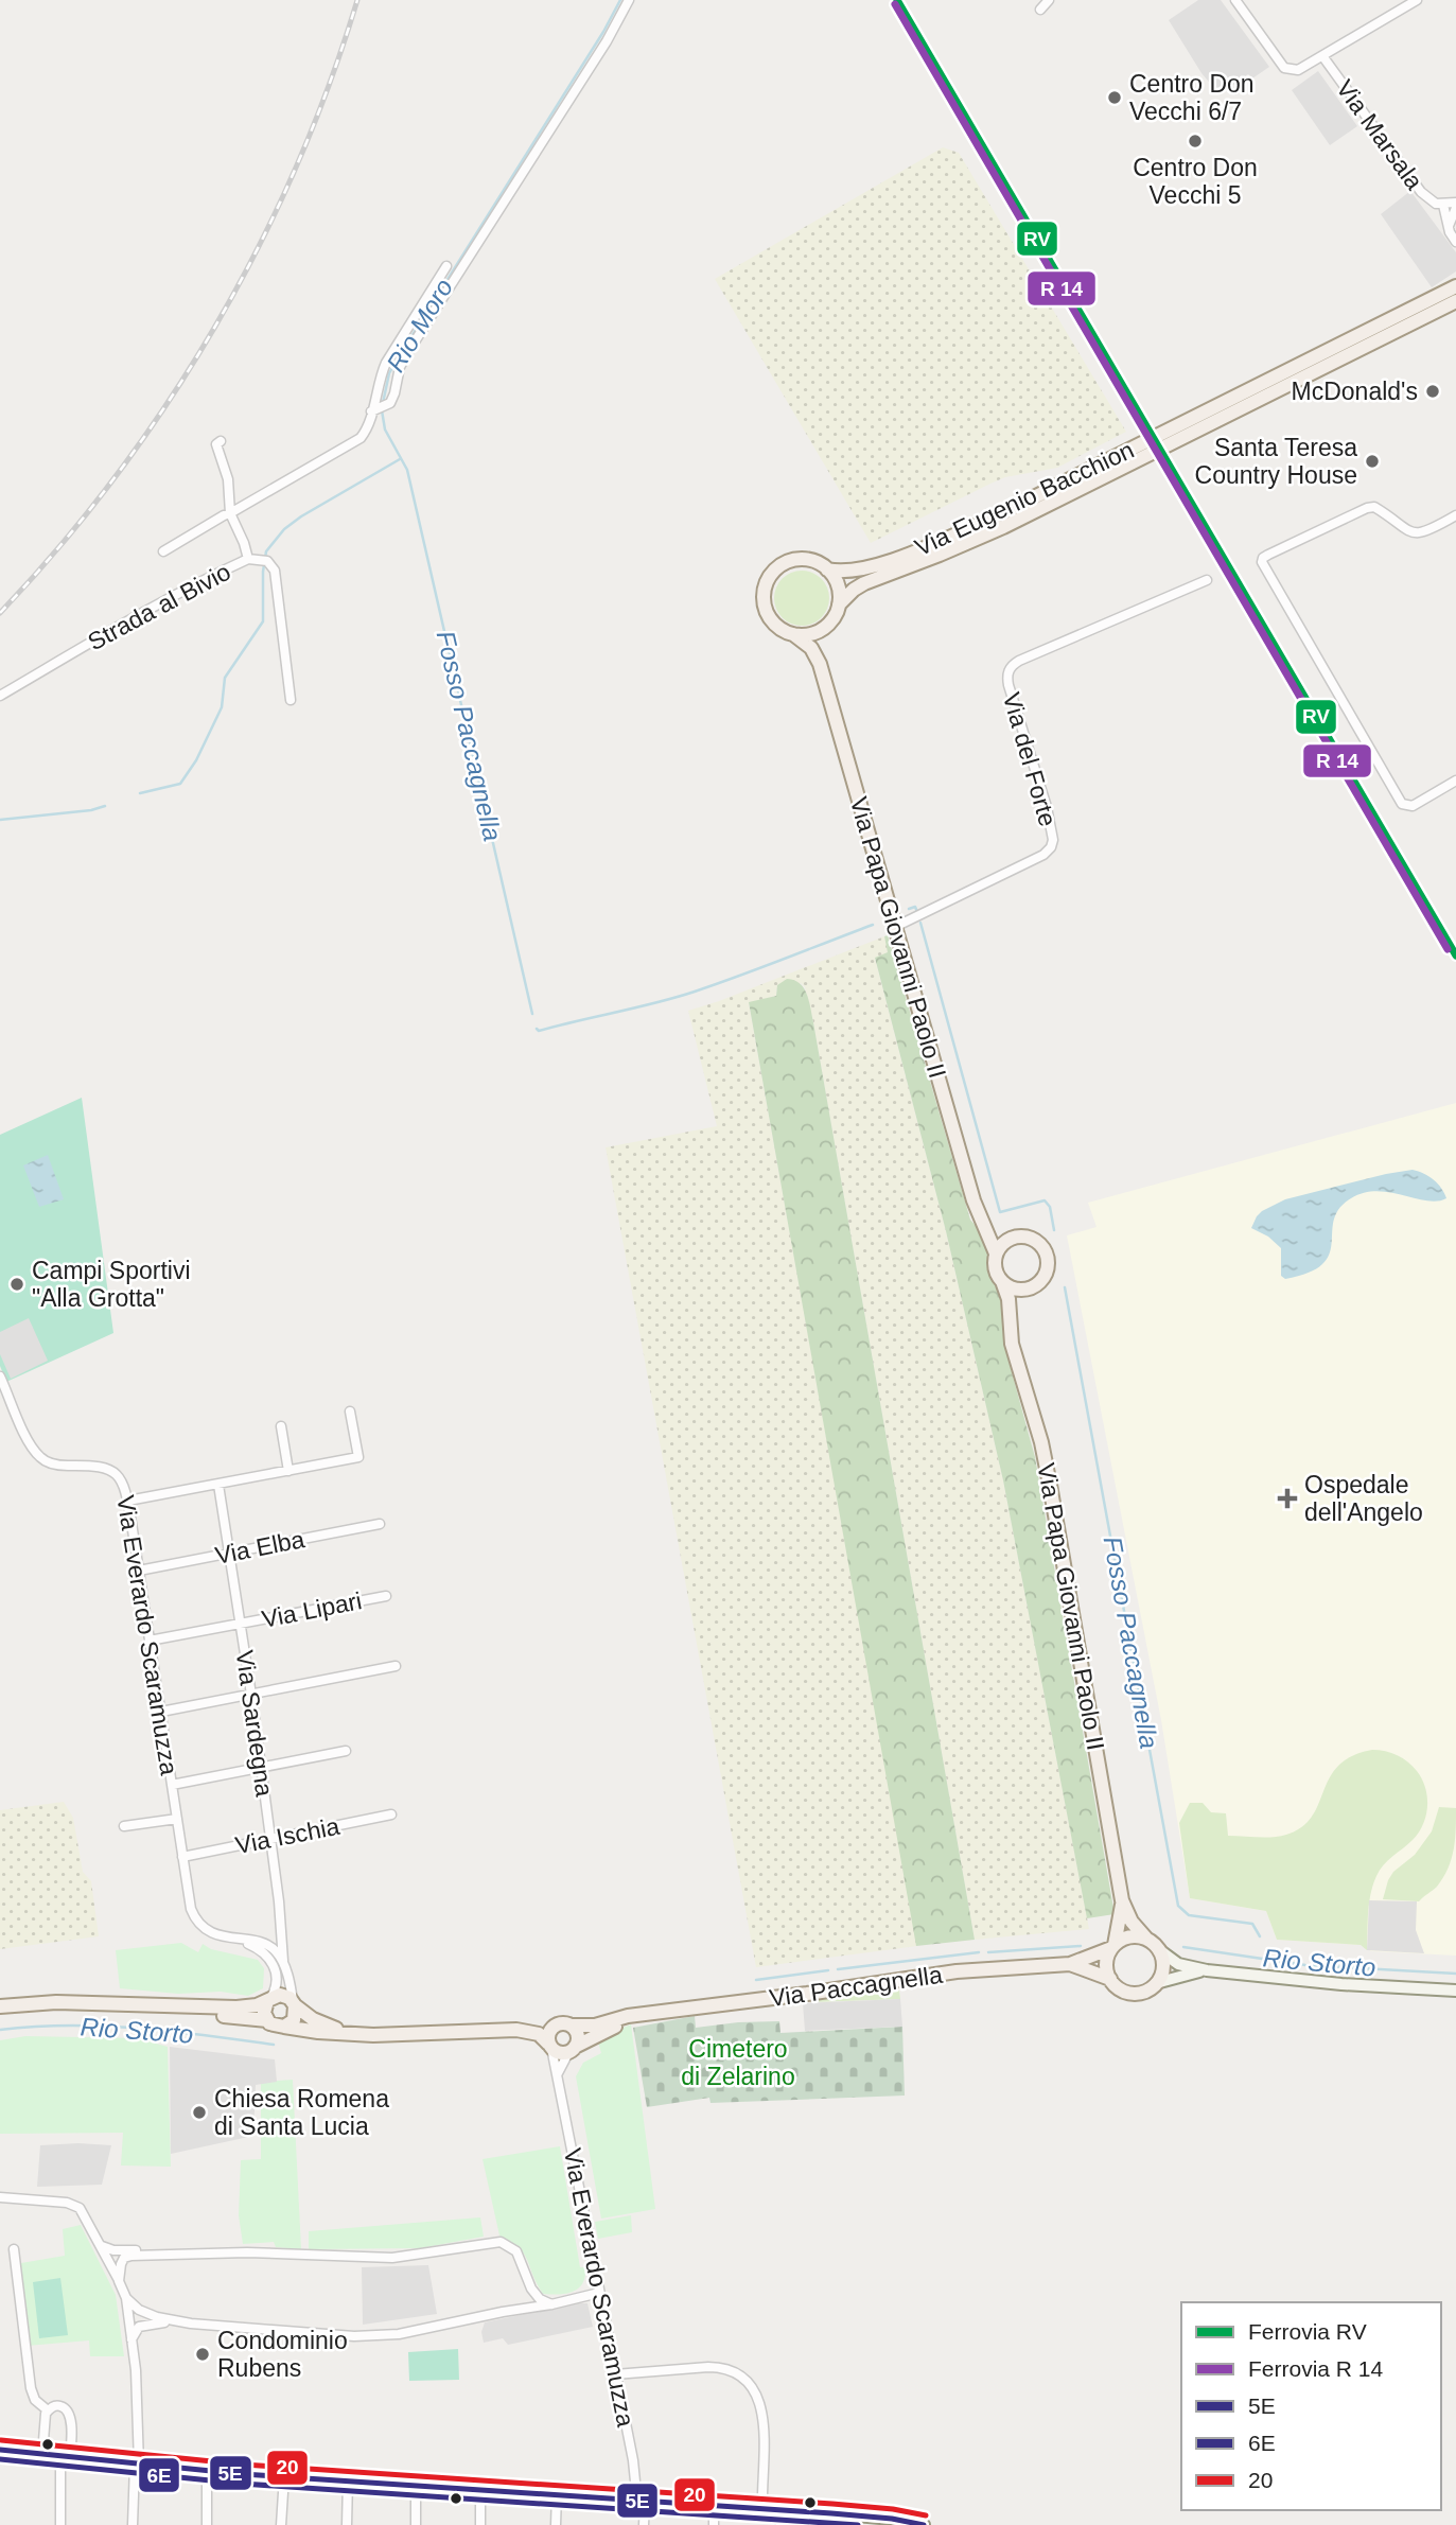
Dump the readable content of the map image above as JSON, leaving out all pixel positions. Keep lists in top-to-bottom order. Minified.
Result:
{"streets":{"main road":["Via Eugenio Bacchion","Via Papa Giovanni Paolo II","Via Paccagnella"],"street":["Via Marsala","Strada al Bivio","Via del Forte","Via Elba","Via Lipari","Via Everardo Scaramuzza","Via Sardegna","Via Ischia"]},"crossings":[["Via Eugenio Bacchion","Via Papa Giovanni Paolo II"],["Via del Forte","Via Papa Giovanni Paolo II"],["Via Papa Giovanni Paolo II","Via Paccagnella"],["Via Elba","Via Everardo Scaramuzza"],["Via Elba","Via Sardegna"],["Via Lipari","Via Everardo Scaramuzza"],["Via Lipari","Via Sardegna"],["Via Everardo Scaramuzza","Via Sardegna"],["Via Everardo Scaramuzza","Via Ischia"],["Via Everardo Scaramuzza","Via Paccagnella"],["Via Sardegna","Via Ischia"]],"water":["Rio Moro","Fosso Paccagnella","Rio Storto"],"parks":["Cimetero di Zelarino"],"places":{"other":["Centro Don Vecchi 6/7","Centro Don Vecchi 5","McDonald's","Santa Teresa Country House","Campi Sportivi \"Alla Grotta\"","Chiesa Romena di Santa Lucia","Condominio Rubens"],"health":["Ospedale dell'Angelo"]},"lines":["rail line RV","transit line 20","transit line 5E","transit line 6E"],"legend":["Ferrovia RV","Ferrovia R 14","5E","6E","20"]}
